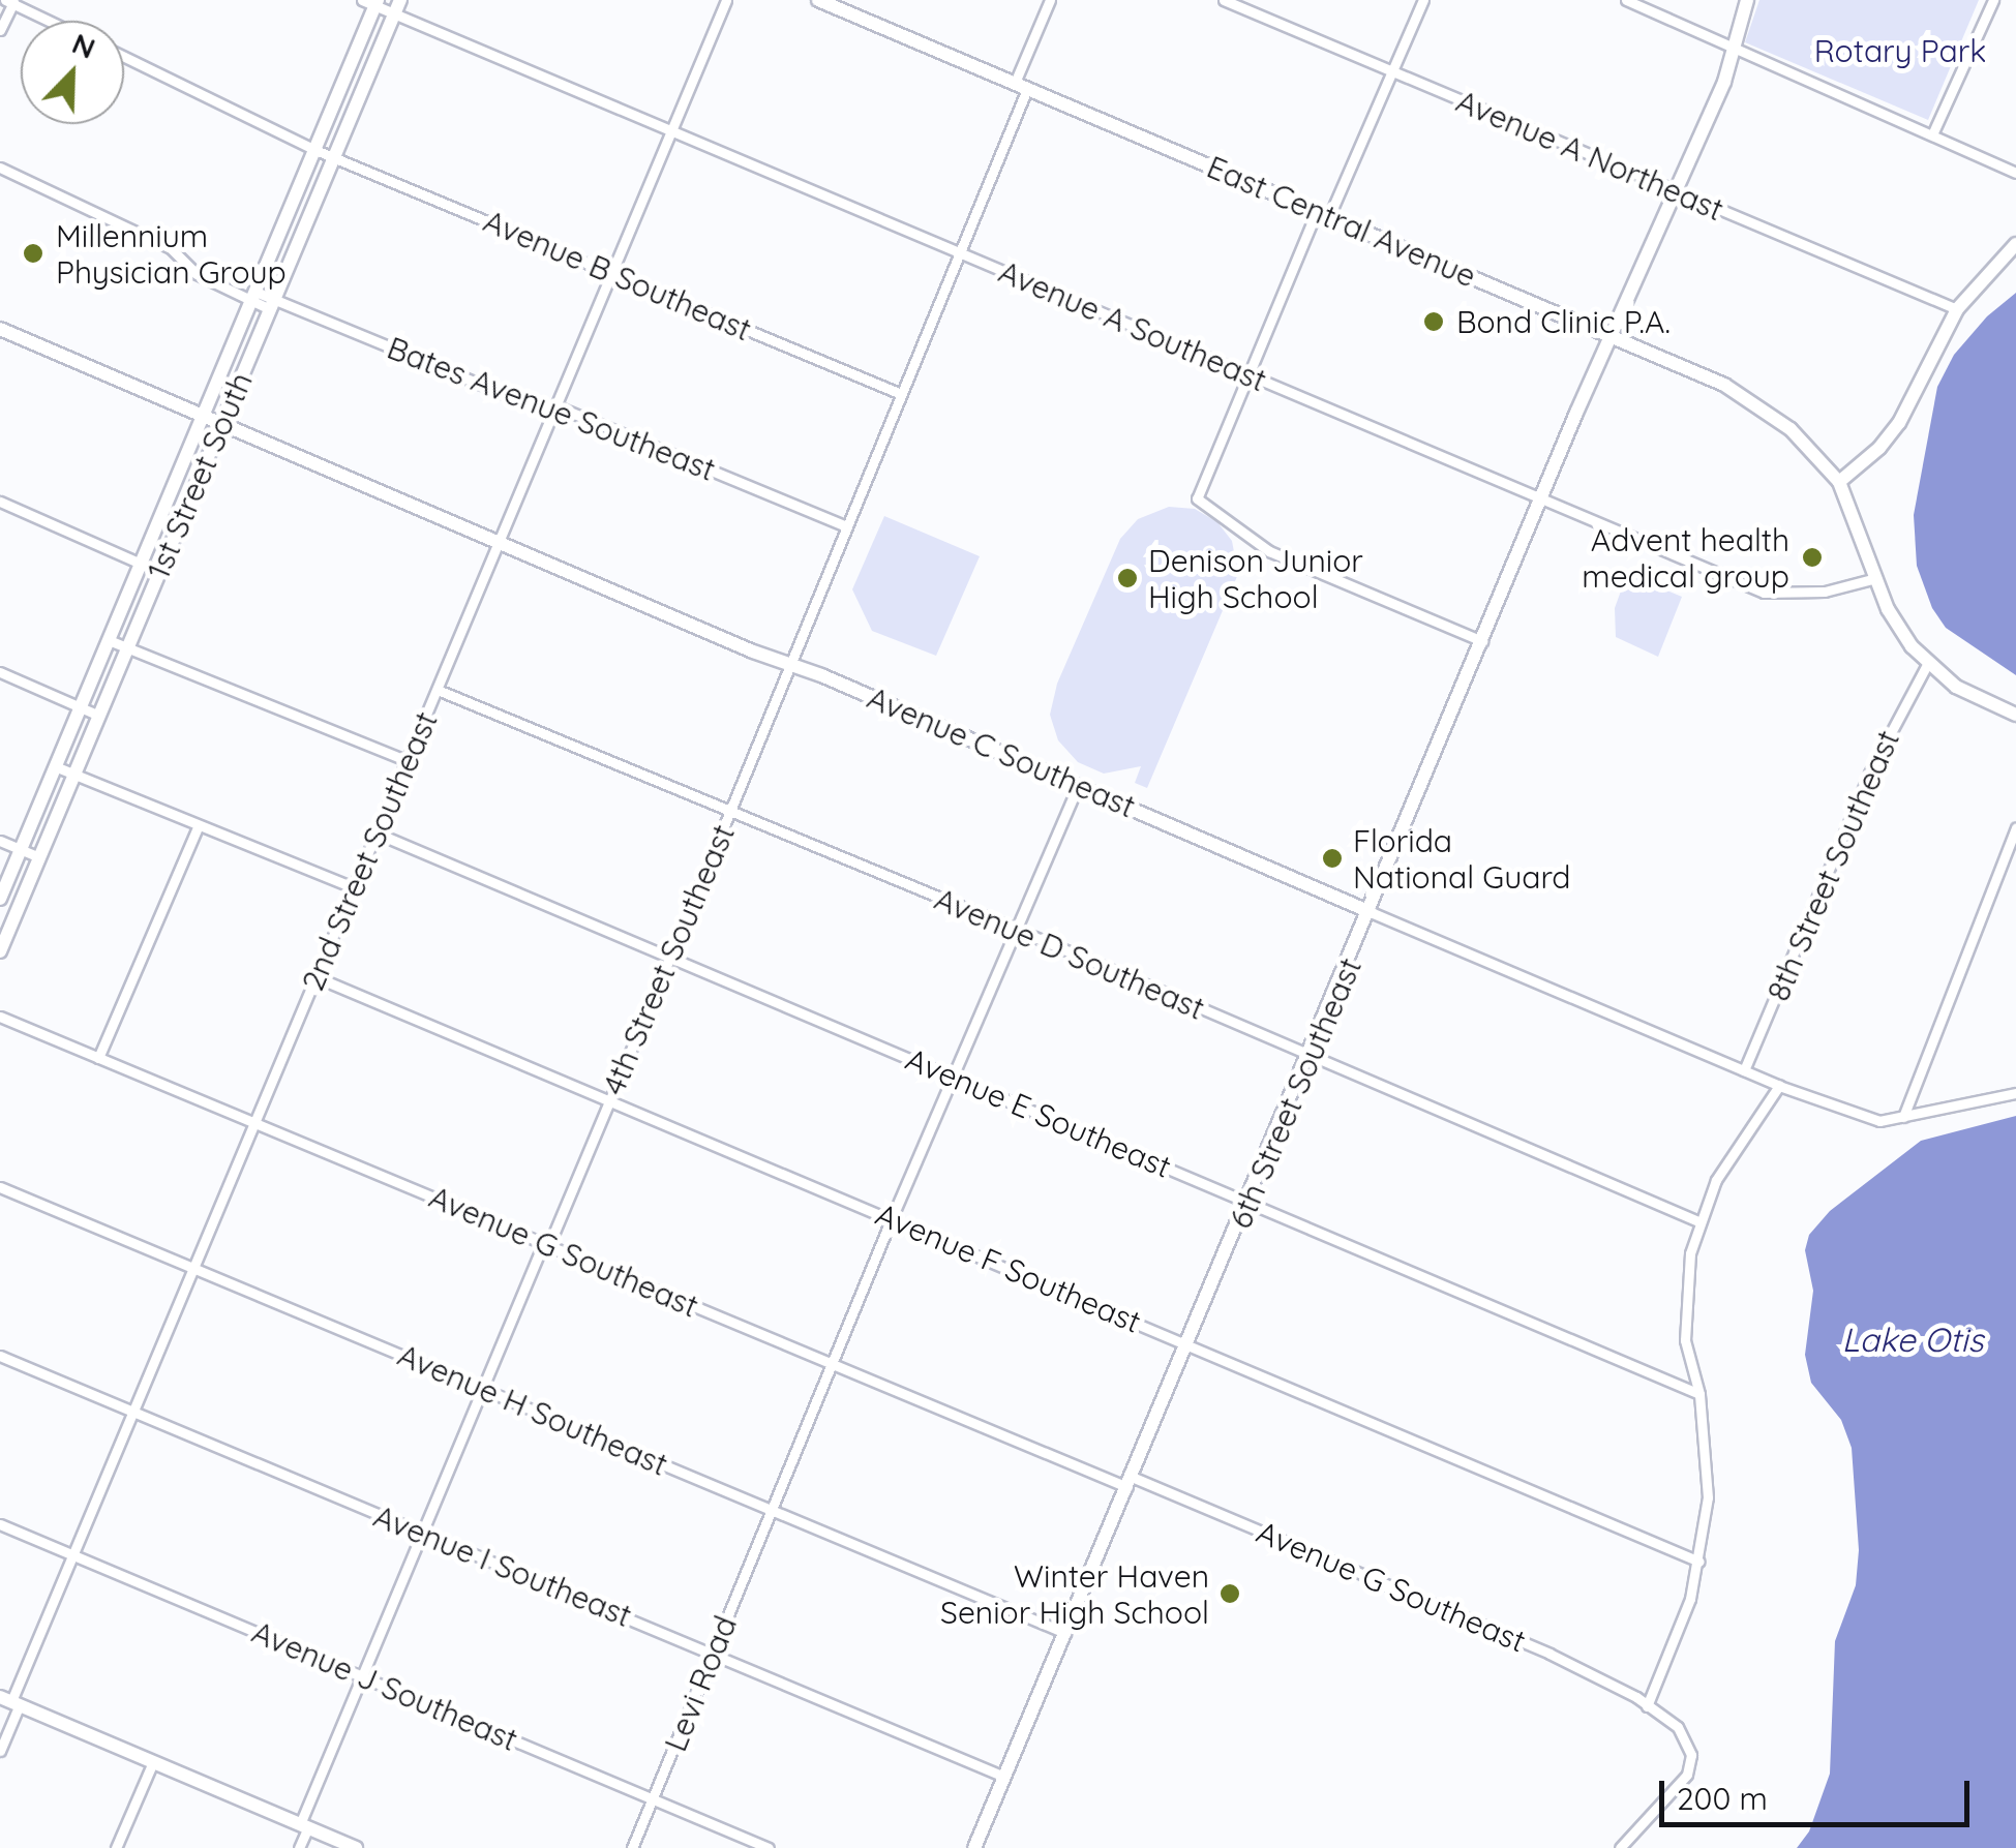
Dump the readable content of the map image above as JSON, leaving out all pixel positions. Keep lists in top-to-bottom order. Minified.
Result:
{"streets":{"street":["Avenue A Northeast","East Central Avenue","Avenue B Southeast","Avenue A Southeast","Bates Avenue Southeast","1st Street South","Avenue C Southeast","2nd Street Southeast","8th Street Southeast","Avenue D Southeast","4th Street Southeast","6th Street Southeast","Avenue E Southeast","Avenue G Southeast","Avenue F Southeast","Avenue H Southeast","Avenue I Southeast","Levi Road","Avenue J Southeast"]},"crossings":[["Avenue A Northeast","6th Street Southeast"],["East Central Avenue","Avenue A Southeast"],["East Central Avenue","8th Street Southeast"],["East Central Avenue","4th Street Southeast"],["East Central Avenue","6th Street Southeast"],["Avenue B Southeast","1st Street South"],["Avenue B Southeast","2nd Street Southeast"],["Avenue B Southeast","4th Street Southeast"],["Avenue A Southeast","1st Street South"],["Avenue A Southeast","2nd Street Southeast"],["Avenue A Southeast","4th Street Southeast"],["Avenue A Southeast","6th Street Southeast"],["Bates Avenue Southeast","1st Street South"],["Bates Avenue Southeast","2nd Street Southeast"],["Bates Avenue Southeast","4th Street Southeast"],["1st Street South","Avenue C Southeast"],["Avenue C Southeast","2nd Street Southeast"],["Avenue C Southeast","8th Street Southeast"],["Avenue C Southeast","4th Street Southeast"],["Avenue C Southeast","6th Street Southeast"],["Avenue C Southeast","Levi Road"],["2nd Street Southeast","Avenue D Southeast"],["2nd Street Southeast","Avenue E Southeast"],["2nd Street Southeast","Avenue G Southeast"],["2nd Street Southeast","Avenue F Southeast"],["2nd Street Southeast","Avenue H Southeast"],["2nd Street Southeast","Avenue I Southeast"],["2nd Street Southeast","Avenue J Southeast"],["Avenue D Southeast","4th Street Southeast"],["Avenue D Southeast","6th Street Southeast"],["Avenue D Southeast","Levi Road"],["4th Street Southeast","Avenue E Southeast"],["4th Street Southeast","Avenue G Southeast"],["4th Street Southeast","Avenue F Southeast"],["4th Street Southeast","Avenue H Southeast"],["4th Street Southeast","Avenue I Southeast"],["4th Street Southeast","Avenue J Southeast"],["6th Street Southeast","Avenue E Southeast"],["6th Street Southeast","Avenue G Southeast"],["6th Street Southeast","Avenue F Southeast"],["6th Street Southeast","Avenue H Southeast"],["6th Street Southeast","Avenue I Southeast"],["Avenue E Southeast","Levi Road"],["Avenue G Southeast","Levi Road"],["Avenue F Southeast","Levi Road"],["Avenue H Southeast","Levi Road"],["Avenue I Southeast","Levi Road"],["Levi Road","Avenue J Southeast"]],"water":["Lake Otis"],"parks":["Rotary Park"],"places":["Millennium Physician Group","Bond Clinic P.A.","Advent health medical group","Denison Junior High School","Florida National Guard","Winter Haven Senior High School"],"scale_bar":"200 m","north":"top right"}
